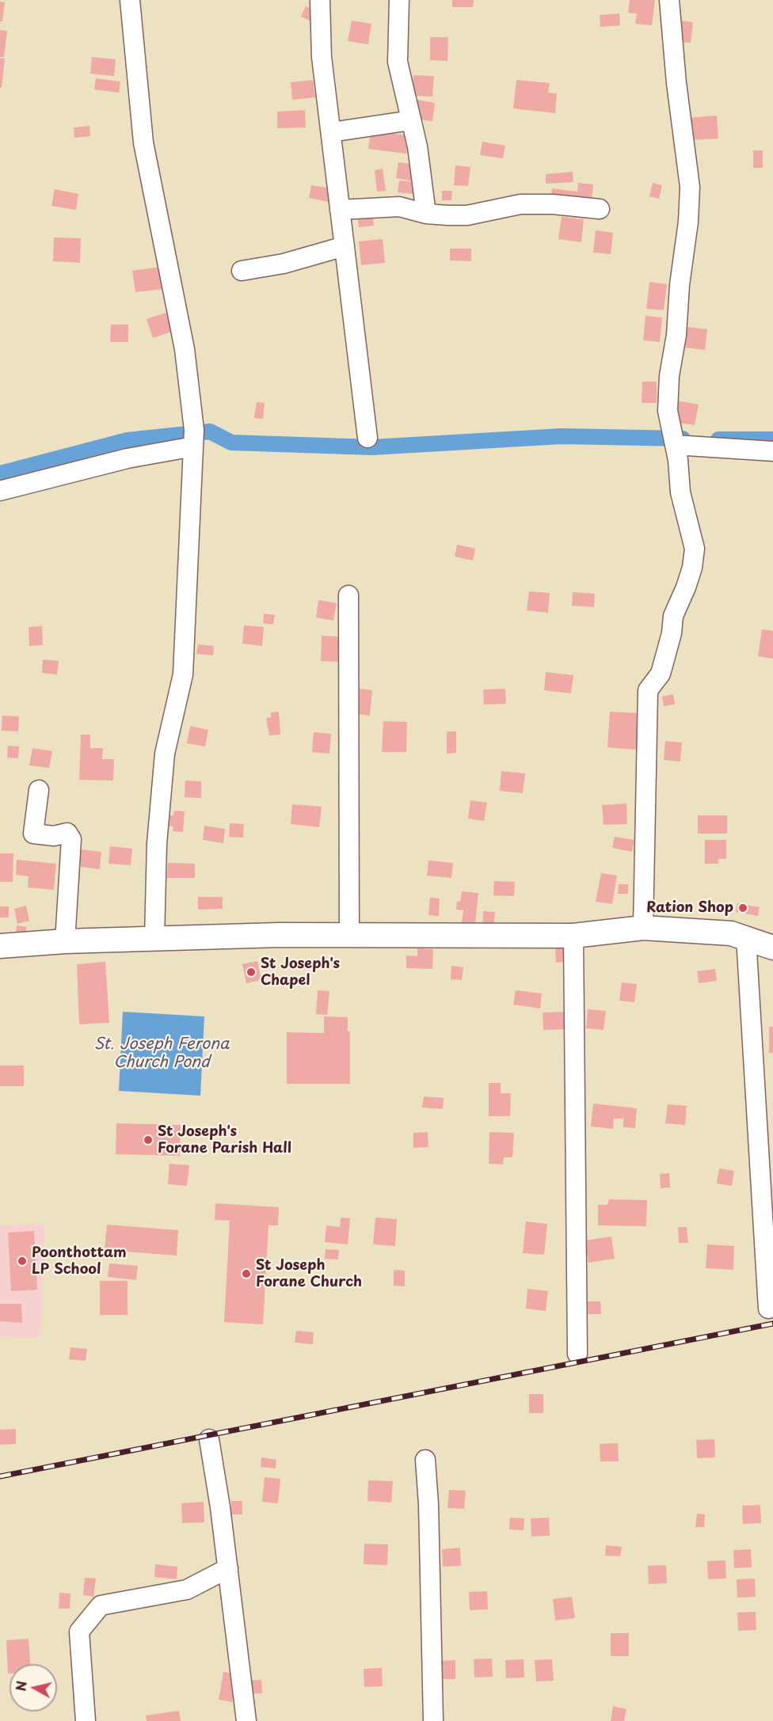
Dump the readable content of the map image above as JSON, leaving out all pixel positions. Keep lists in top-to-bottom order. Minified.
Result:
{"water":["St. Joseph Ferona Church Pond"],"places":["Ration Shop","St Joseph's Chapel","St Joseph's Forane Parish Hall","Poonthottam LP School","St Joseph Forane Church"],"north":"left"}
